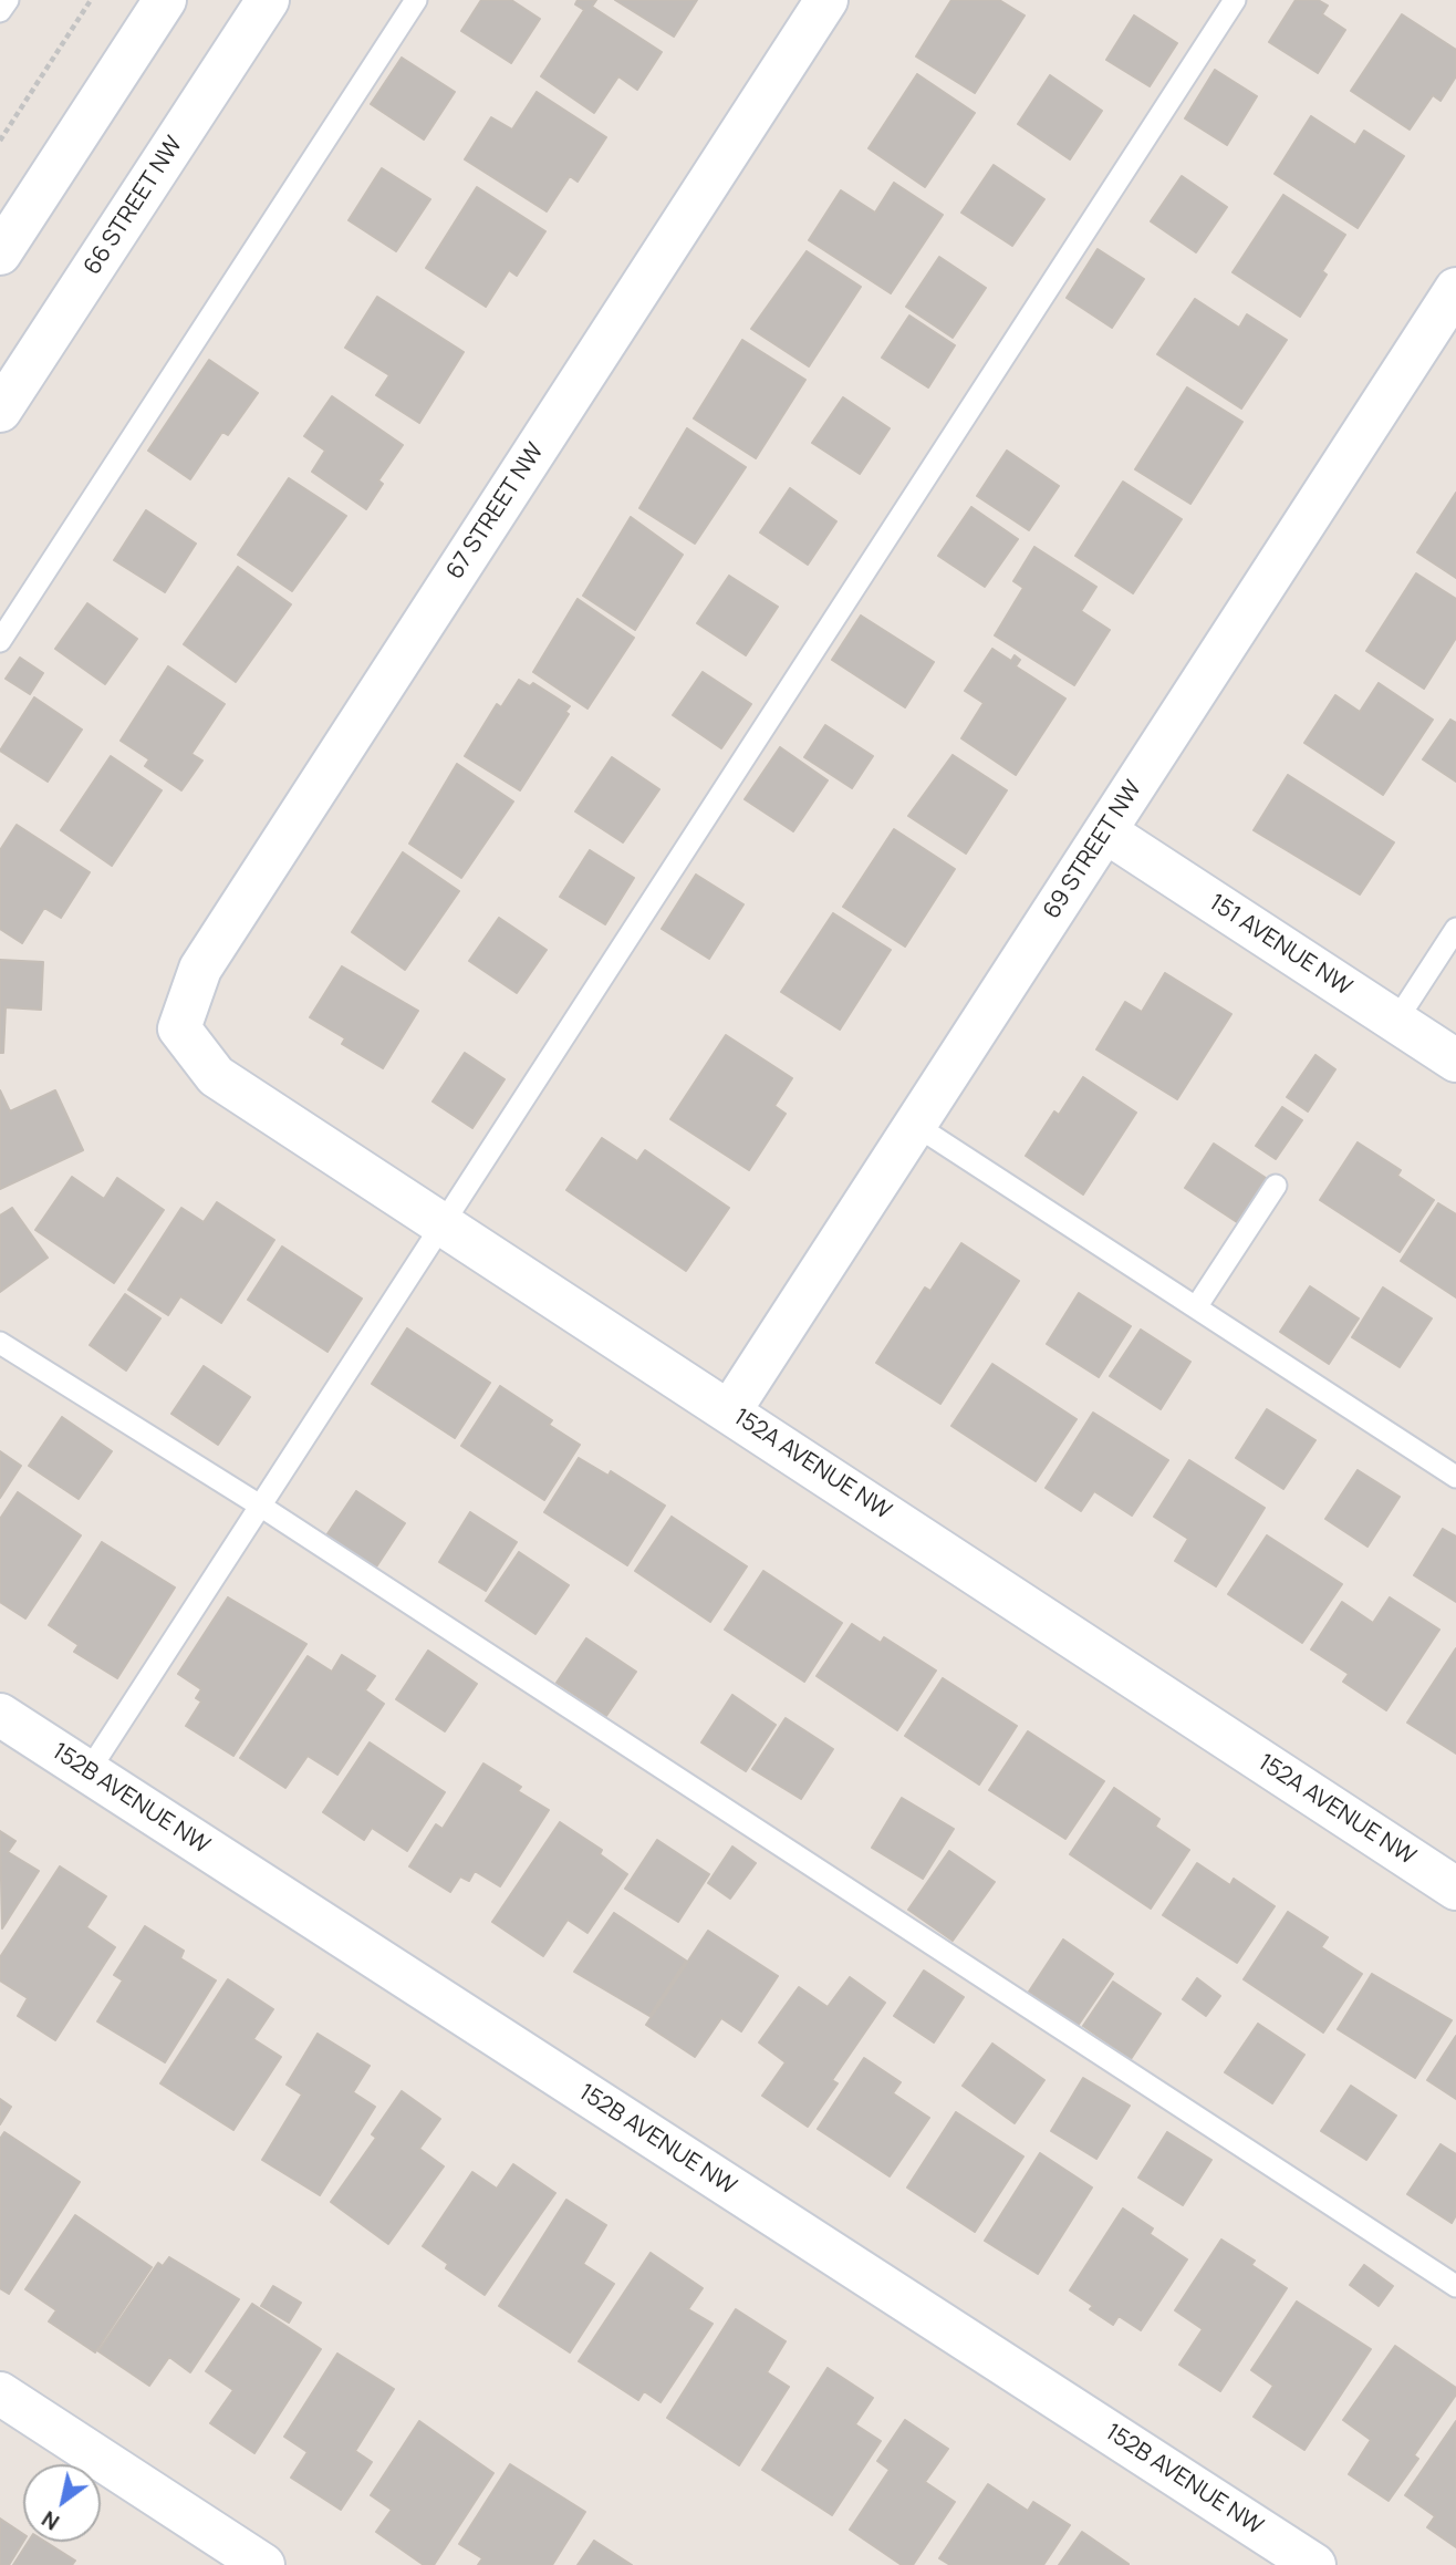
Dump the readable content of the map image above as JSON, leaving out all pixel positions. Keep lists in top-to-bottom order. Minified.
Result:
{"streets":{"street":["66 STREET NW","67 STREET NW","69 STREET NW","151 AVENUE NW","152A AVENUE NW","152B AVENUE NW"]},"crossings":[["67 STREET NW","152A AVENUE NW"],["69 STREET NW","151 AVENUE NW"],["69 STREET NW","152A AVENUE NW"]],"north":"bottom left"}
